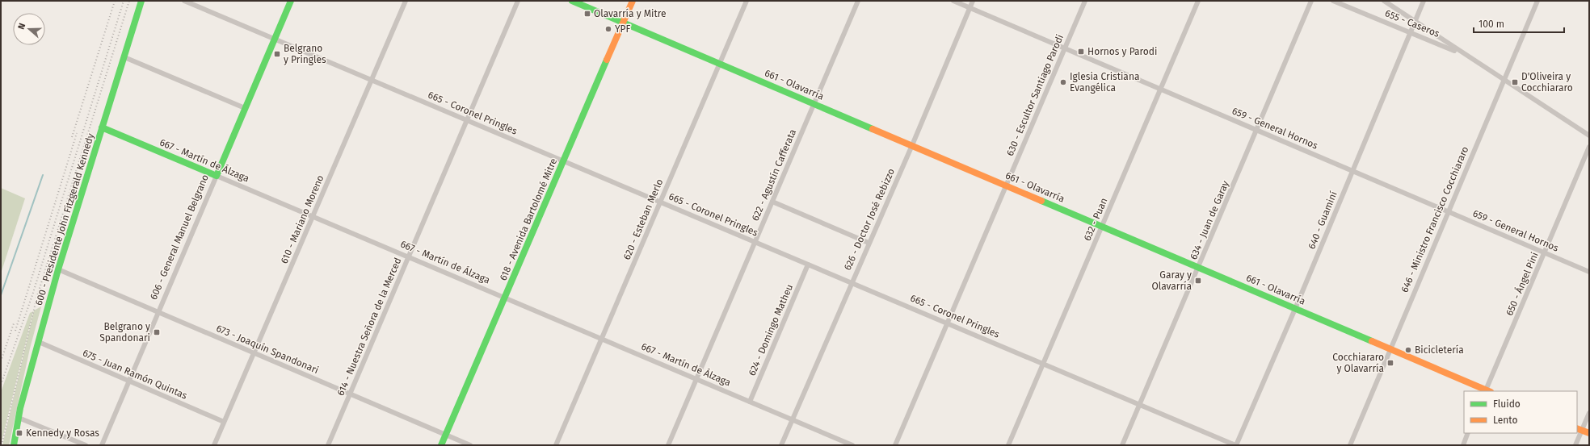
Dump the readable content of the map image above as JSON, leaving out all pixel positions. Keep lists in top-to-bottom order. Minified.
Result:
{"streets":{"street":["655 - Caseros","661 - Olavarría","630 - Escultor Santiago Parodi","665 - Coronel Pringles","659 - General Hornos","667 - Martín de Álzaga","622 - Agustín Cafferata","600 - Presidente John Fitzgerald Kennedy","610 - Mariano Moreno","618 - Avenida Bartolomé Mitre","620 - Esteban Merlo","626 - Doctor José Rebizzo","632 - Puan","646 - Ministro Francisco Cocchiararo","634 - Juan de Garay","640 - Guaminí","606 - General Manuel Belgrano","650 - Ángel Pini","614 - Nuestra Señora de la Merced","624 - Domingo Matheu","673 - Joaquín Spandonari","675 - Juan Ramón Quintas"]},"crossings":[["655 - Caseros","640 - Guaminí"],["661 - Olavarría","630 - Escultor Santiago Parodi"],["661 - Olavarría","622 - Agustín Cafferata"],["661 - Olavarría","618 - Avenida Bartolomé Mitre"],["661 - Olavarría","620 - Esteban Merlo"],["661 - Olavarría","626 - Doctor José Rebizzo"],["661 - Olavarría","632 - Puan"],["661 - Olavarría","646 - Ministro Francisco Cocchiararo"],["661 - Olavarría","634 - Juan de Garay"],["661 - Olavarría","640 - Guaminí"],["661 - Olavarría","650 - Ángel Pini"],["630 - Escultor Santiago Parodi","665 - Coronel Pringles"],["630 - Escultor Santiago Parodi","659 - General Hornos"],["665 - Coronel Pringles","622 - Agustín Cafferata"],["665 - Coronel Pringles","610 - Mariano Moreno"],["665 - Coronel Pringles","618 - Avenida Bartolomé Mitre"],["665 - Coronel Pringles","620 - Esteban Merlo"],["665 - Coronel Pringles","626 - Doctor José Rebizzo"],["665 - Coronel Pringles","632 - Puan"],["665 - Coronel Pringles","634 - Juan de Garay"],["665 - Coronel Pringles","640 - Guaminí"],["665 - Coronel Pringles","606 - General Manuel Belgrano"],["665 - Coronel Pringles","614 - Nuestra Señora de la Merced"],["665 - Coronel Pringles","624 - Domingo Matheu"],["659 - General Hornos","626 - Doctor José Rebizzo"],["659 - General Hornos","632 - Puan"],["659 - General Hornos","646 - Ministro Francisco Cocchiararo"],["659 - General Hornos","634 - Juan de Garay"],["659 - General Hornos","640 - Guaminí"],["659 - General Hornos","650 - Ángel Pini"],["667 - Martín de Álzaga","622 - Agustín Cafferata"],["667 - Martín de Álzaga","600 - Presidente John Fitzgerald Kennedy"],["667 - Martín de Álzaga","610 - Mariano Moreno"],["667 - Martín de Álzaga","618 - Avenida Bartolomé Mitre"],["667 - Martín de Álzaga","620 - Esteban Merlo"],["667 - Martín de Álzaga","626 - Doctor José Rebizzo"],["667 - Martín de Álzaga","606 - General Manuel Belgrano"],["667 - Martín de Álzaga","614 - Nuestra Señora de la Merced"],["667 - Martín de Álzaga","624 - Domingo Matheu"],["600 - Presidente John Fitzgerald Kennedy","673 - Joaquín Spandonari"],["600 - Presidente John Fitzgerald Kennedy","675 - Juan Ramón Quintas"],["610 - Mariano Moreno","673 - Joaquín Spandonari"],["610 - Mariano Moreno","675 - Juan Ramón Quintas"],["618 - Avenida Bartolomé Mitre","673 - Joaquín Spandonari"],["606 - General Manuel Belgrano","673 - Joaquín Spandonari"],["606 - General Manuel Belgrano","675 - Juan Ramón Quintas"],["614 - Nuestra Señora de la Merced","673 - Joaquín Spandonari"]],"places":{"transit":["Olavarría y Mitre","Hornos y Parodi","Belgrano y Pringles","D'Oliveira y Cocchiararo","Garay y Olavarría","Belgrano y Spandonari","Cocchiararo y Olavarría","Kennedy y Rosas"],"other":["YPF","Iglesia Cristiana Evangélica","Bicicletería"]},"legend":["Fluido","Lento"],"scale_bar":"100 m","north":"left"}
